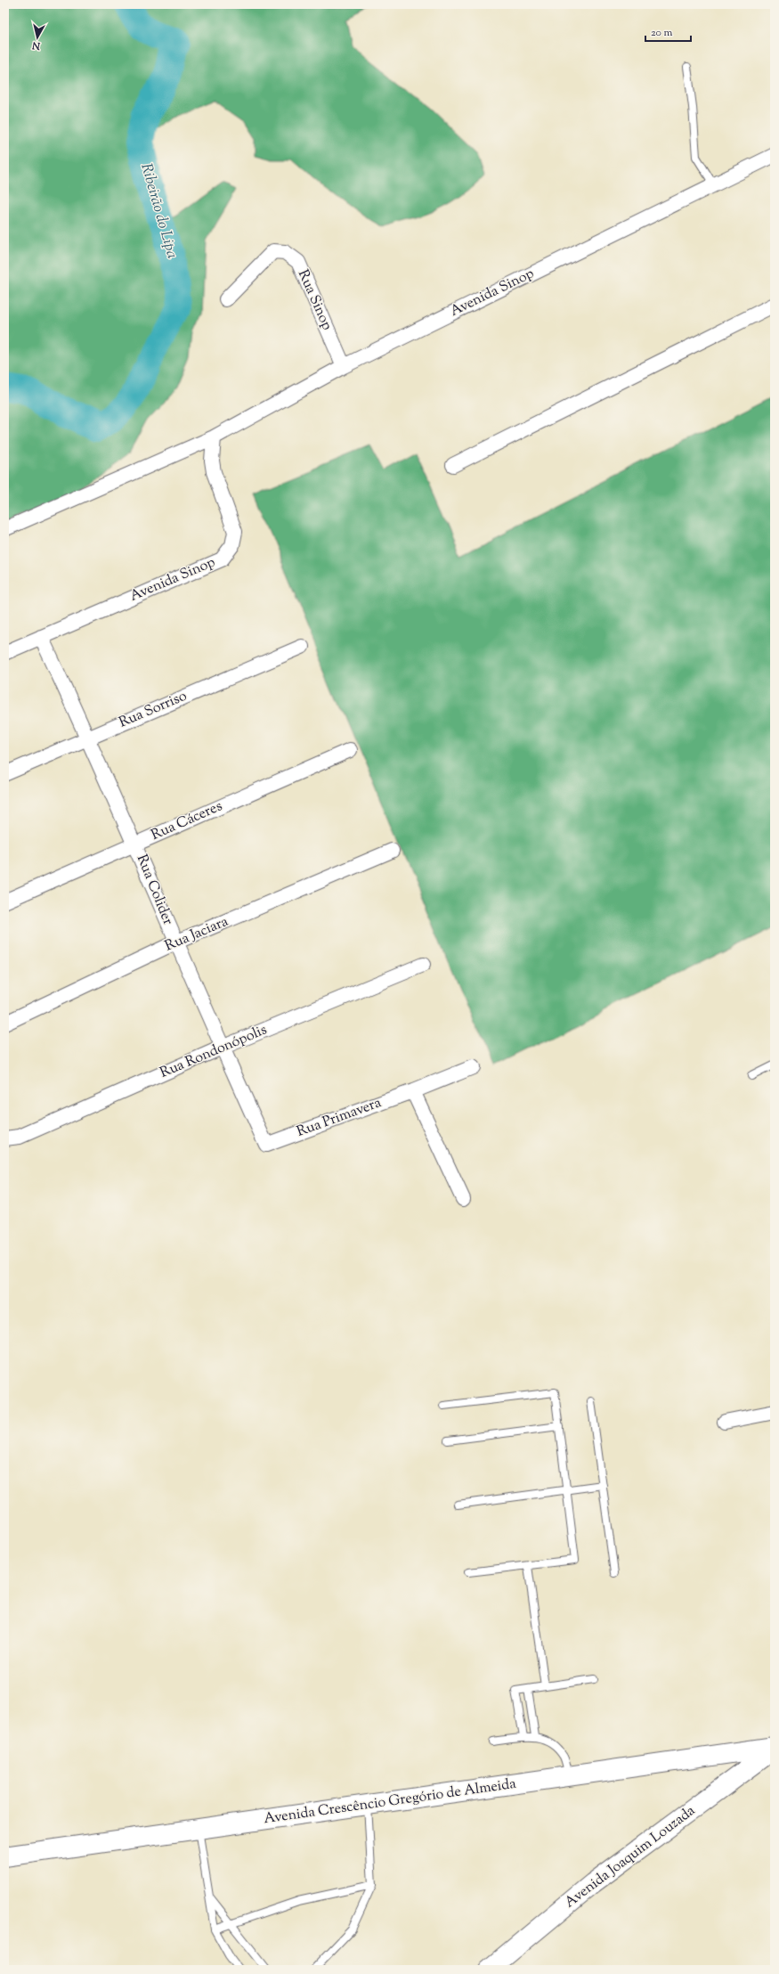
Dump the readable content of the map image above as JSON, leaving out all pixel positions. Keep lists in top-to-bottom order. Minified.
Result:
{"streets":{"street":["Avenida Sinop","Rua Sinop","Rua Sorriso","Rua Cáceres","Rua Colider","Rua Jaciara","Rua Rondonópolis","Rua Primavera","Avenida Crescêncio Gregório de Almeida","Avenida Joaquim Louzada"]},"crossings":[["Avenida Sinop","Rua Sinop"],["Avenida Sinop","Rua Colider"],["Rua Sorriso","Rua Colider"],["Rua Cáceres","Rua Colider"],["Rua Colider","Rua Jaciara"],["Rua Colider","Rua Rondonópolis"],["Rua Colider","Rua Primavera"],["Avenida Crescêncio Gregório de Almeida","Avenida Joaquim Louzada"]],"water":["Ribeirão do Lipa"],"scale_bar":"20 m","north":"bottom"}
